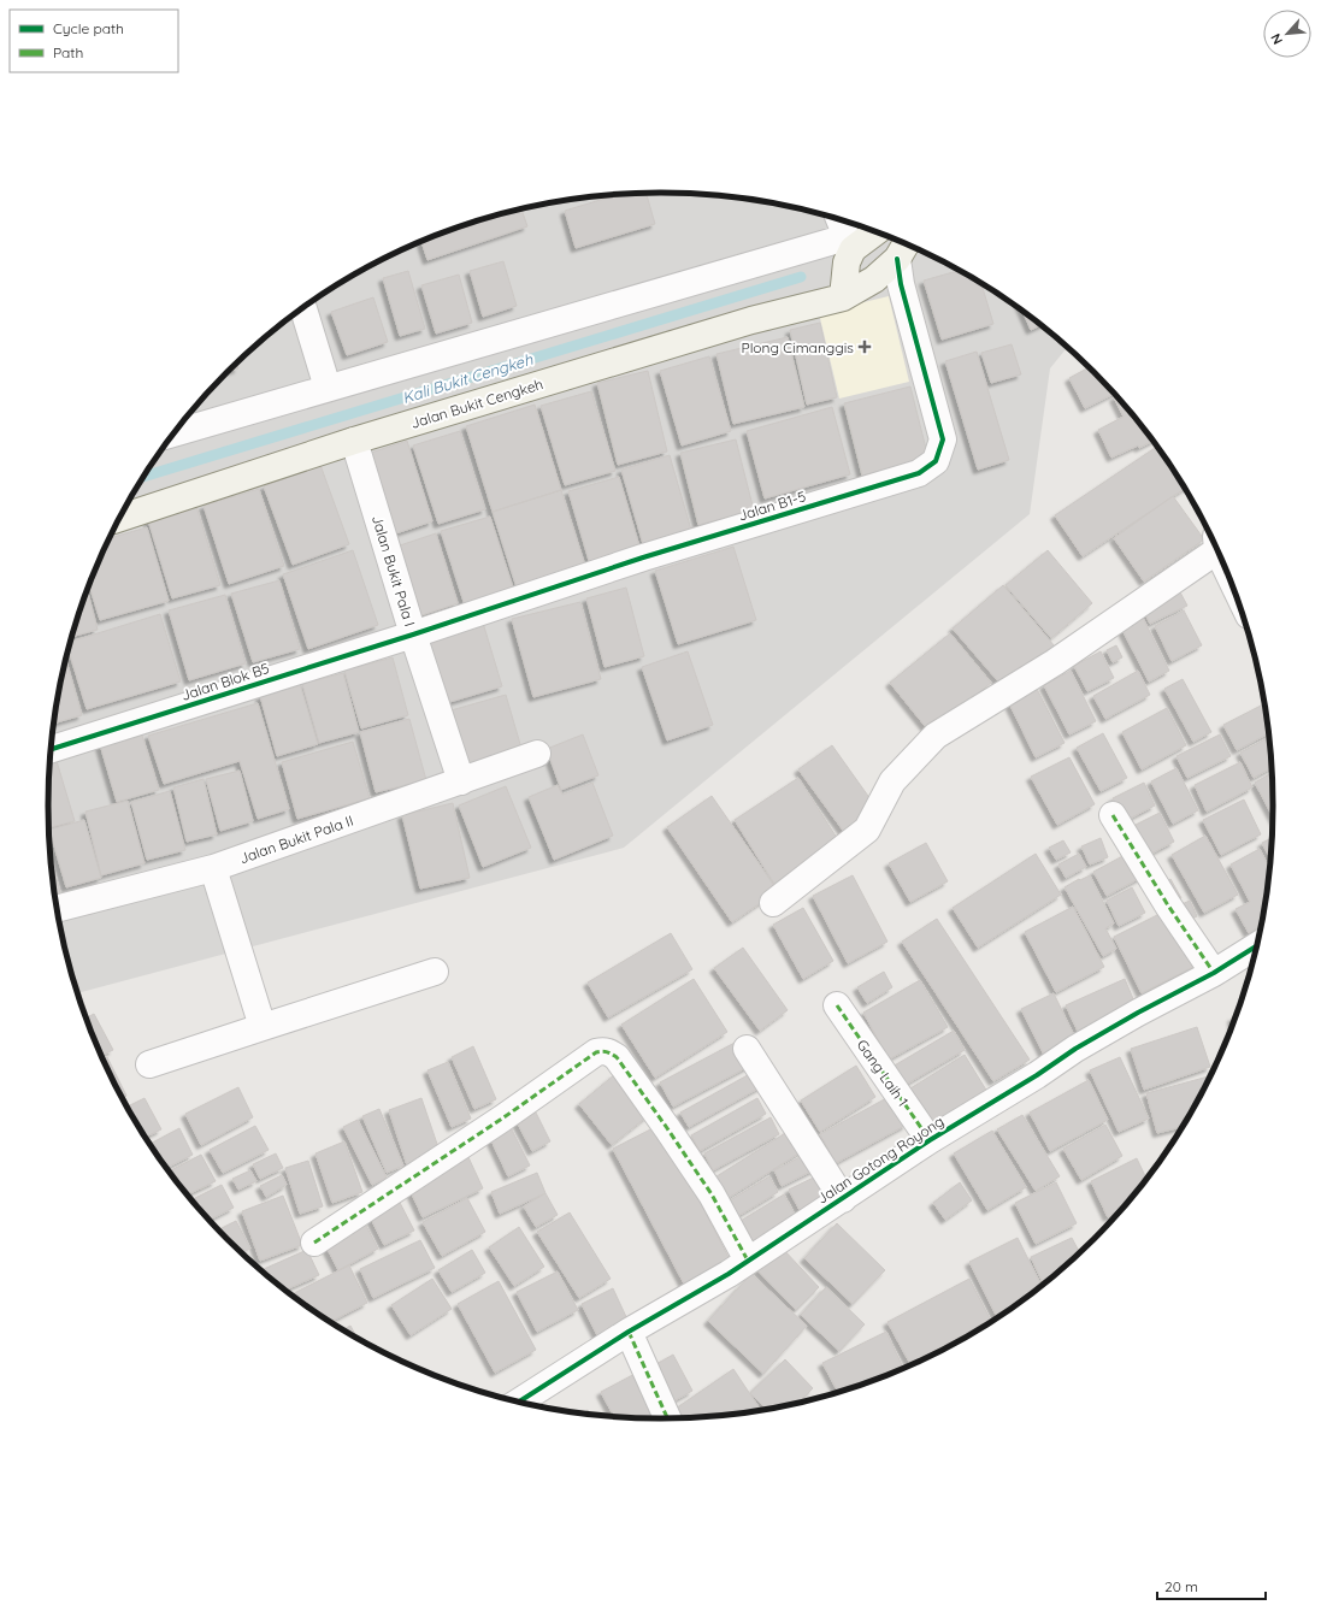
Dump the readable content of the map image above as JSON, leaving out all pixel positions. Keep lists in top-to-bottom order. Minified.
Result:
{"streets":{"street":["Jalan Bukit Cengkeh","Jalan B1-5","Jalan Bukit Pala I","Jalan Blok B5","Jalan Bukit Pala II","Gang Laih 1","Jalan Gotong Royong"]},"crossings":[["Jalan Bukit Cengkeh","Jalan B1-5"],["Jalan Bukit Cengkeh","Jalan Bukit Pala I"],["Jalan B1-5","Jalan Bukit Pala I"],["Jalan B1-5","Jalan Blok B5"],["Jalan Bukit Pala I","Jalan Blok B5"],["Jalan Bukit Pala I","Jalan Bukit Pala II"],["Gang Laih 1","Jalan Gotong Royong"]],"water":["Kali Bukit Cengkeh"],"places":{"health":["Plong Cimanggis"]},"legend":["Cycle path","Path"],"scale_bar":"20 m","north":"bottom left"}
